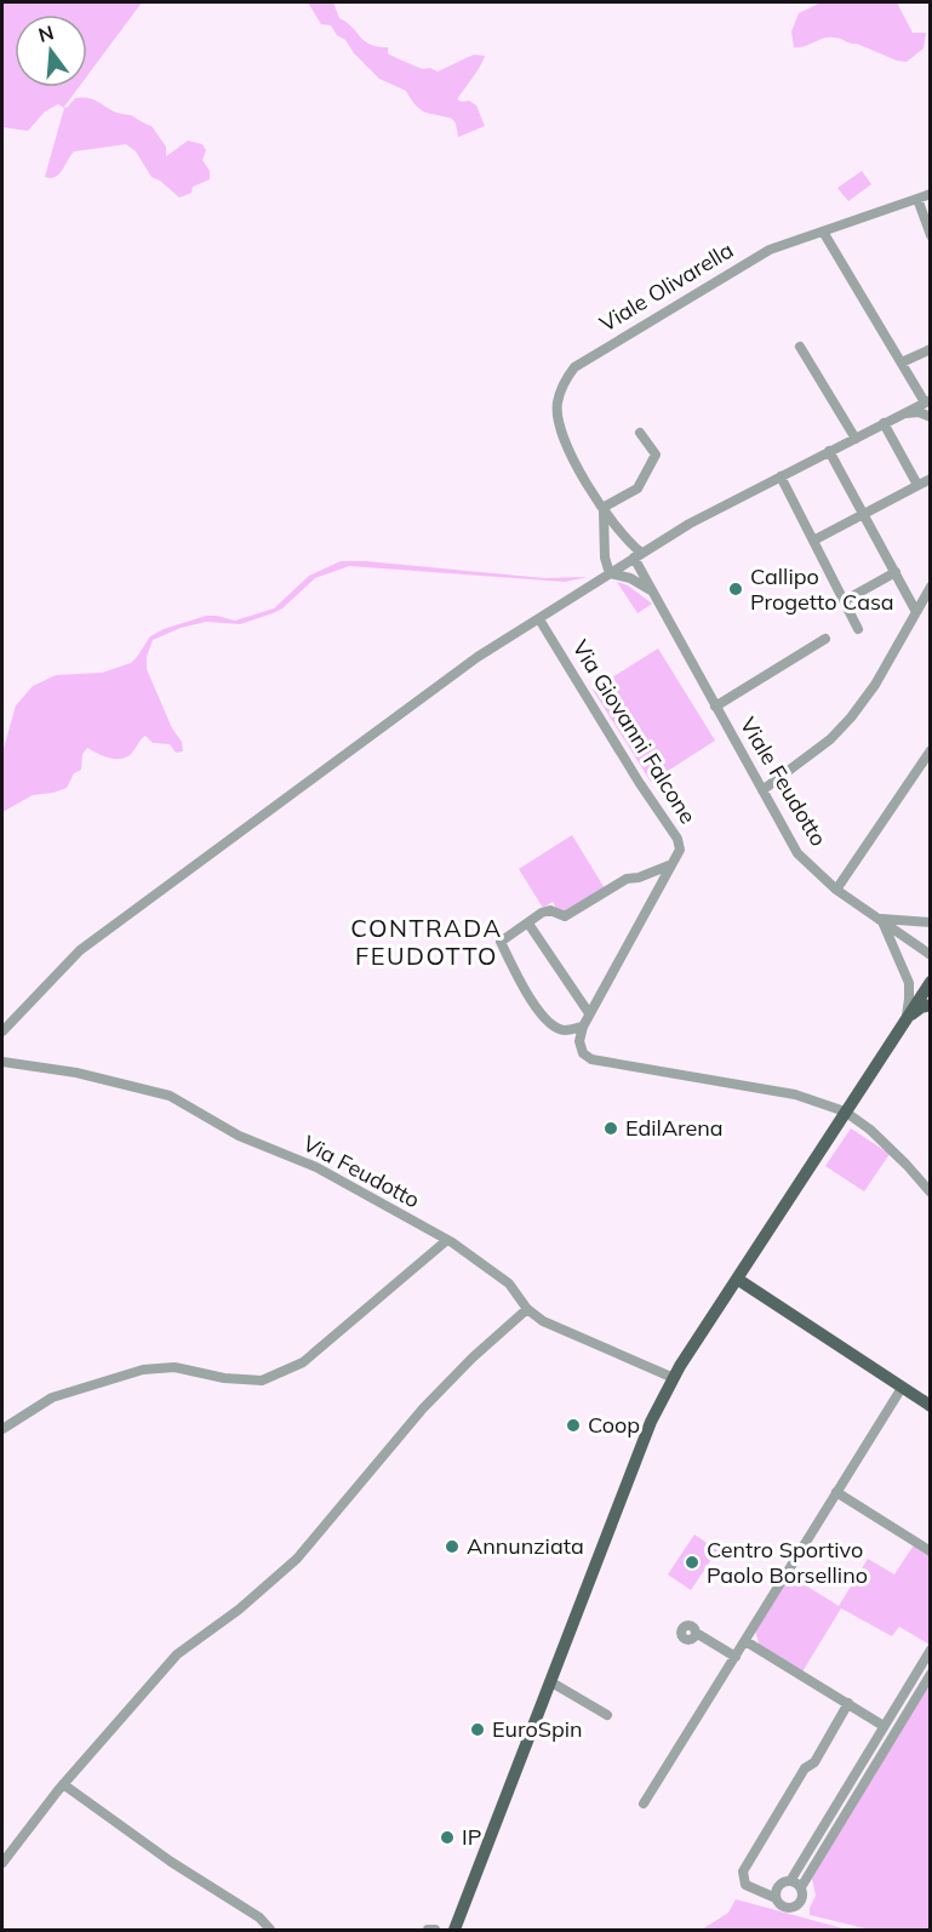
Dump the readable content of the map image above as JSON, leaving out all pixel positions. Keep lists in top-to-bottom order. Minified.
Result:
{"streets":{"street":["Viale Olivarella","Via Giovanni Falcone","Viale Feudotto","Via Feudotto"]},"crossings":[["Viale Olivarella","Viale Feudotto"]],"districts":["CONTRADA FEUDOTTO"],"places":["Callipo Progetto Casa","EdilArena","Coop","Annunziata","Centro Sportivo Paolo Borsellino","EuroSpin","IP"],"north":"top"}
